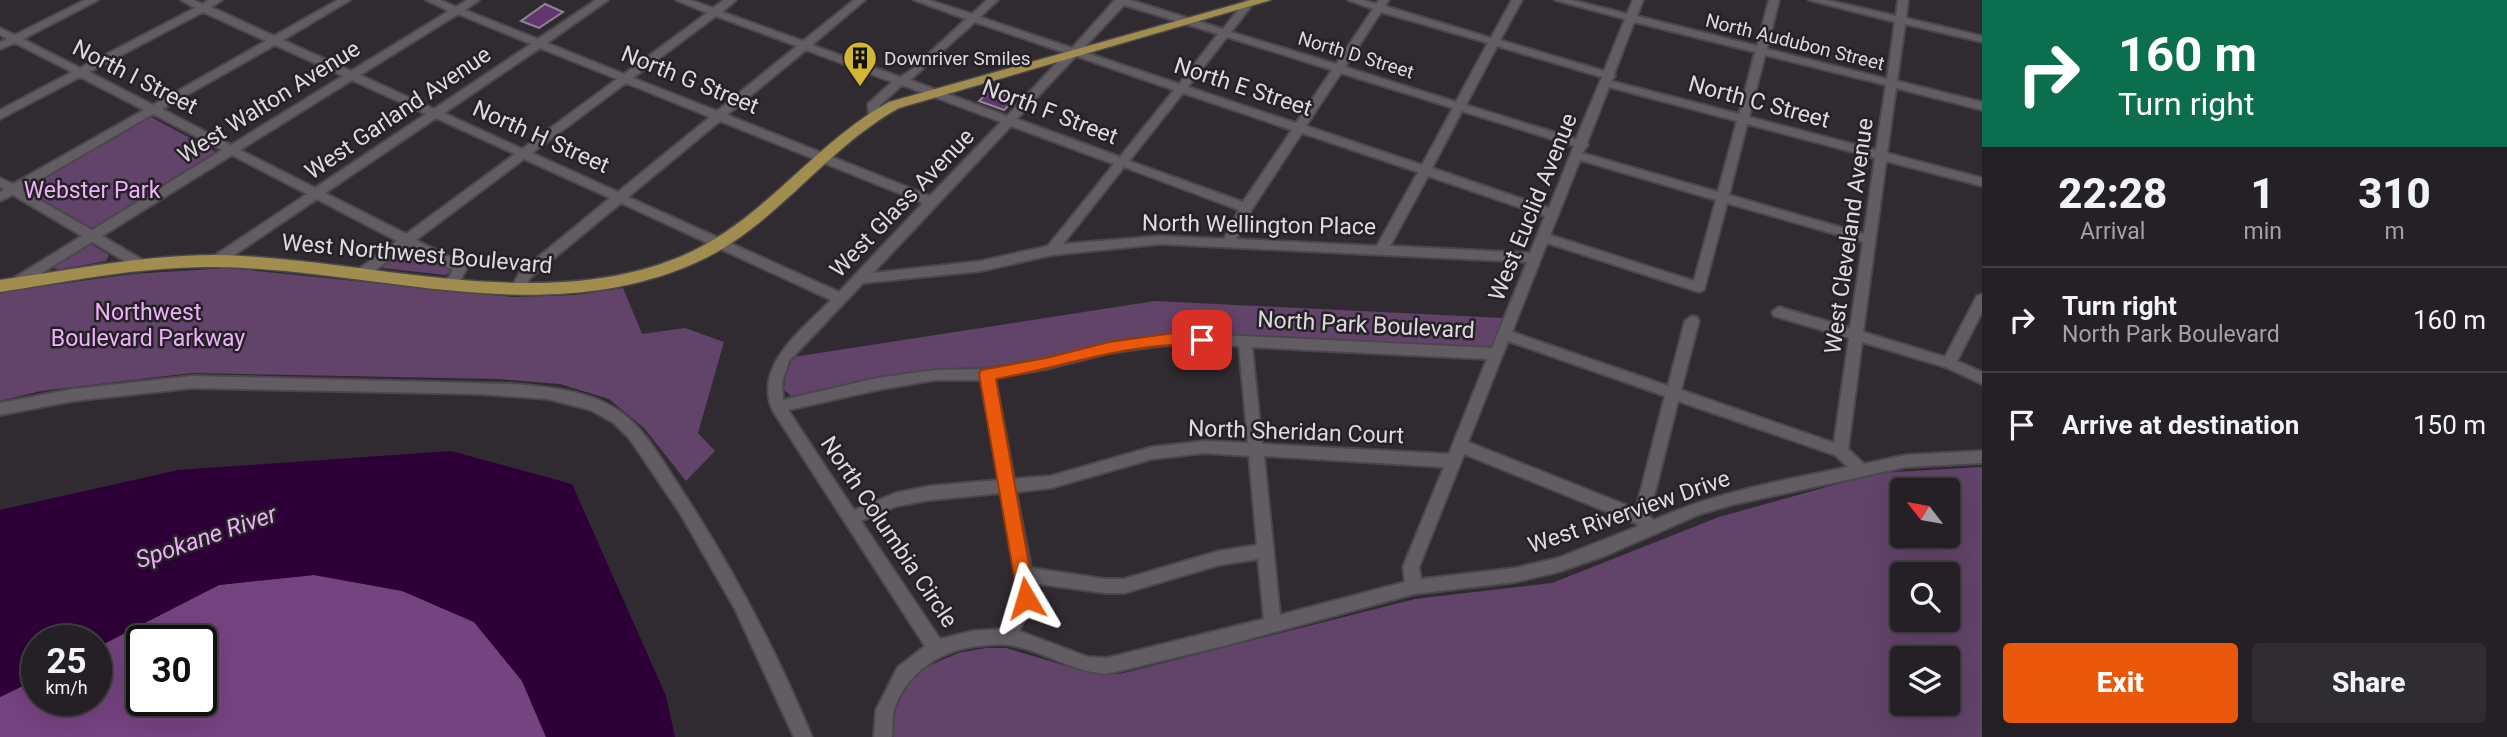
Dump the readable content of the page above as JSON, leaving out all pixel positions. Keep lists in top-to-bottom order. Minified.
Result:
{"streets":{"main road":["West Northwest Boulevard"],"street":["North Audubon Street","North D Street","North I Street","North G Street","North E Street","West Walton Avenue","North C Street","North F Street","West Garland Avenue","North H Street","West Glass Avenue","West Euclid Avenue","North Wellington Place","West Cleveland Avenue","North Park Boulevard","North Sheridan Court","West Riverview Drive","North Columbia Circle"]},"crossings":[["North Audubon Street","West Euclid Avenue"],["North Audubon Street","West Cleveland Avenue"],["North D Street","West Glass Avenue"],["North D Street","West Euclid Avenue"],["North D Street","West Cleveland Avenue"],["North D Street","West Northwest Boulevard"],["North I Street","West Walton Avenue"],["North I Street","West Garland Avenue"],["North I Street","West Northwest Boulevard"],["North G Street","West Walton Avenue"],["North G Street","West Garland Avenue"],["North G Street","West Glass Avenue"],["North G Street","West Northwest Boulevard"],["North E Street","West Glass Avenue"],["North E Street","West Euclid Avenue"],["North E Street","West Northwest Boulevard"],["West Walton Avenue","North H Street"],["West Walton Avenue","West Northwest Boulevard"],["North C Street","West Euclid Avenue"],["North C Street","West Cleveland Avenue"],["North F Street","West Glass Avenue"],["North F Street","West Northwest Boulevard"],["West Garland Avenue","North H Street"],["West Garland Avenue","West Northwest Boulevard"],["North H Street","West Glass Avenue"],["North H Street","West Northwest Boulevard"],["West Glass Avenue","North Wellington Place"],["West Glass Avenue","West Northwest Boulevard"],["West Glass Avenue","North Columbia Circle"],["West Euclid Avenue","North Wellington Place"],["West Euclid Avenue","North Park Boulevard"],["West Euclid Avenue","North Sheridan Court"],["West Euclid Avenue","West Riverview Drive"],["West Euclid Avenue","North Columbia Circle"],["North Park Boulevard","North Columbia Circle"],["North Sheridan Court","North Columbia Circle"],["West Riverview Drive","North Columbia Circle"]],"water":["Spokane River"],"parks":["Webster Park","Northwest Boulevard Parkway"],"places":{"building":["Downriver Smiles"]},"north":"top left","page":{"turn":["160 m","Turn right"],"eta":["22:28","Arrival","1","min","310","m"],"list":[{"name":"Turn right","note":"North Park Boulevard","value":"160 m"},{"name":"Arrive at destination","value":"150 m"}],"speed":"25 km/h","limit":"30","buttons":["Exit","Share"]}}
